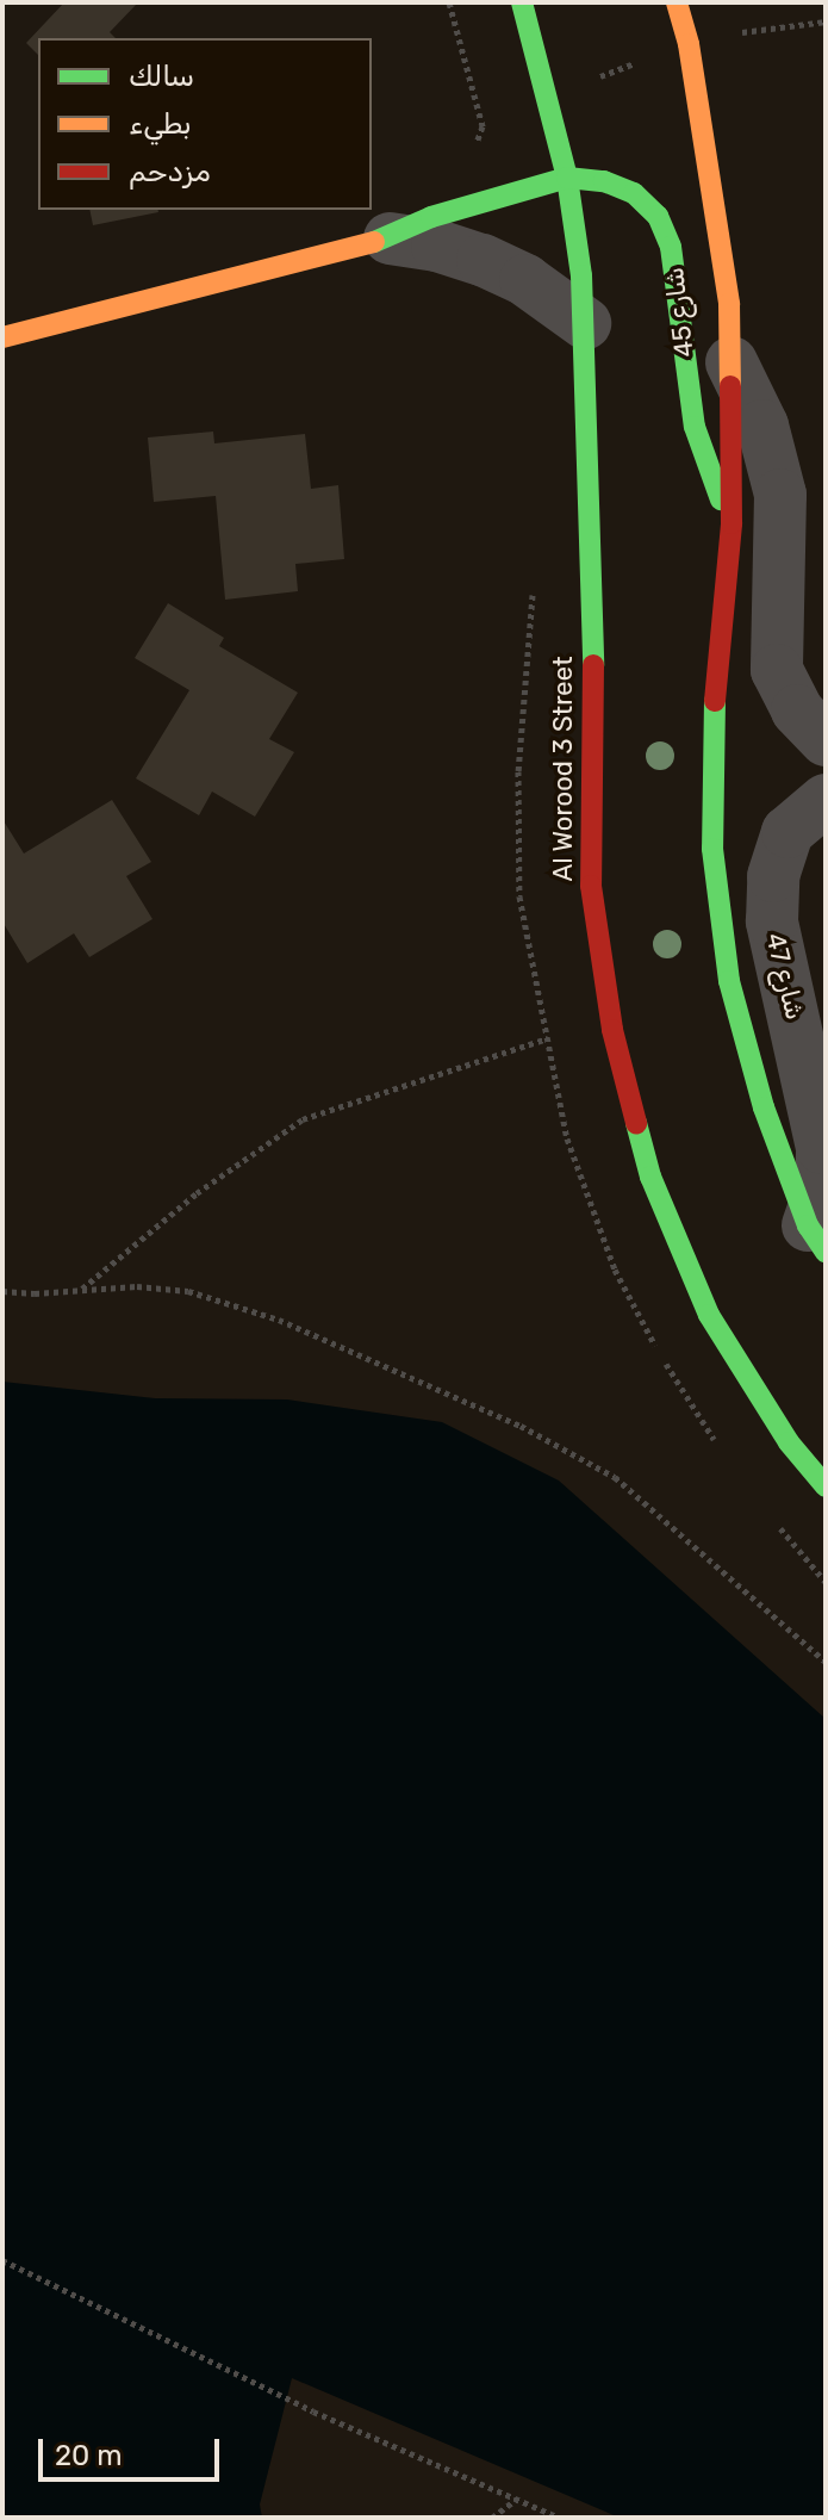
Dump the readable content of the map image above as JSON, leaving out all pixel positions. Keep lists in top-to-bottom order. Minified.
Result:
{"streets":{"street":["شارع 45","Al Worood 3 Street","شارع 47"]},"crossings":[["شارع 45","Al Worood 3 Street"]],"legend":["سالك","بطيء","مزدحم"],"scale_bar":"20 m"}
